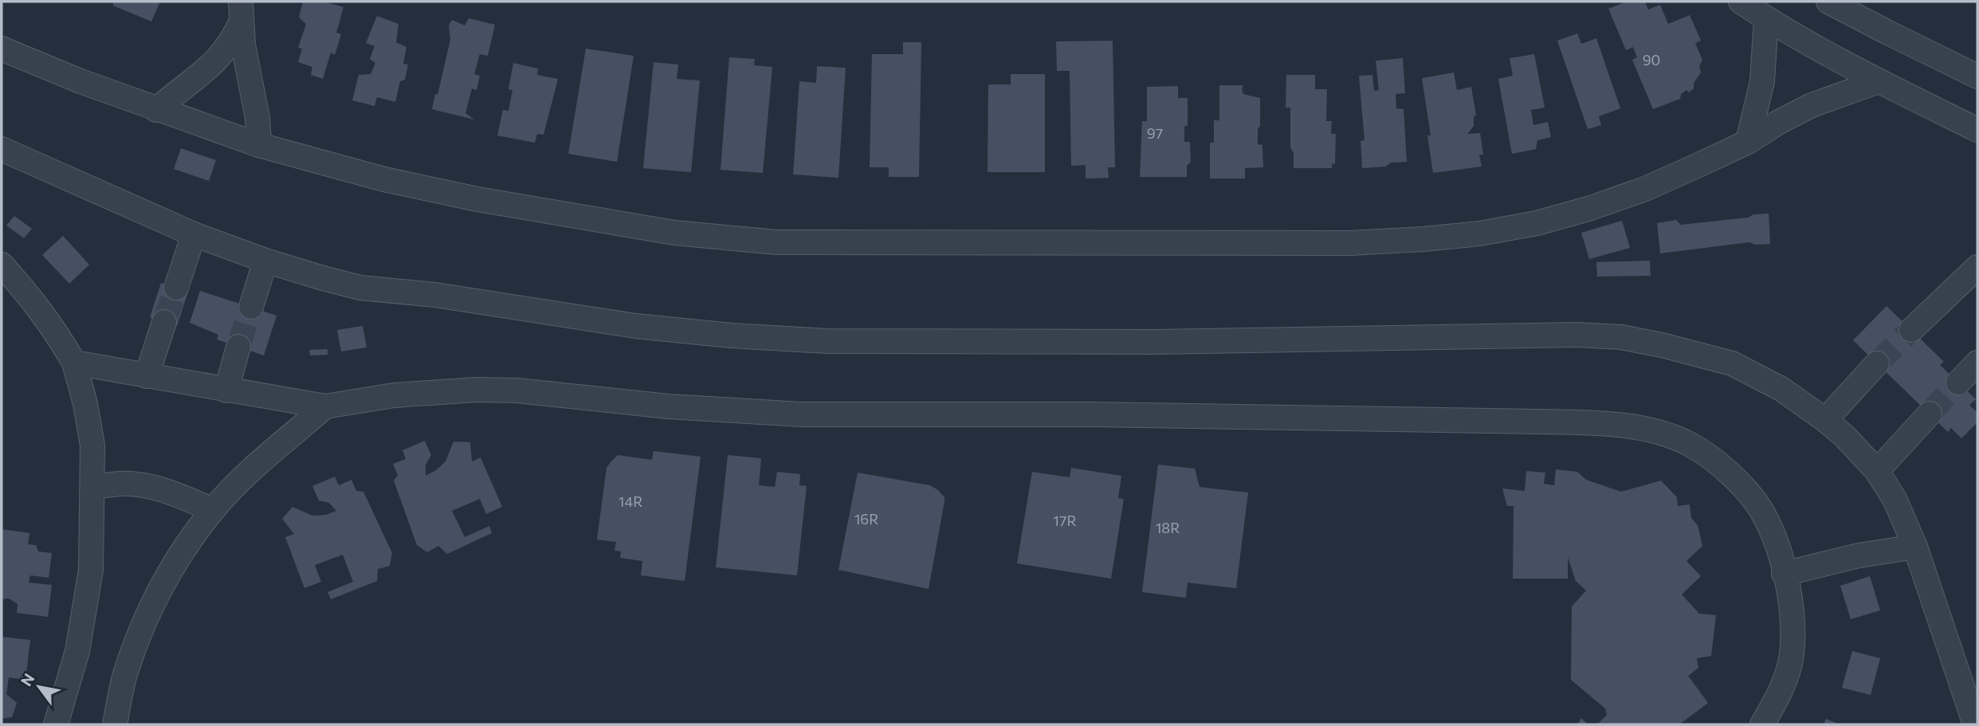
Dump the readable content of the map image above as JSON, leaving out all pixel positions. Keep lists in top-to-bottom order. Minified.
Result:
{"house_numbers":["90","97","14R","16R","17R","18R"],"north":"top left"}
